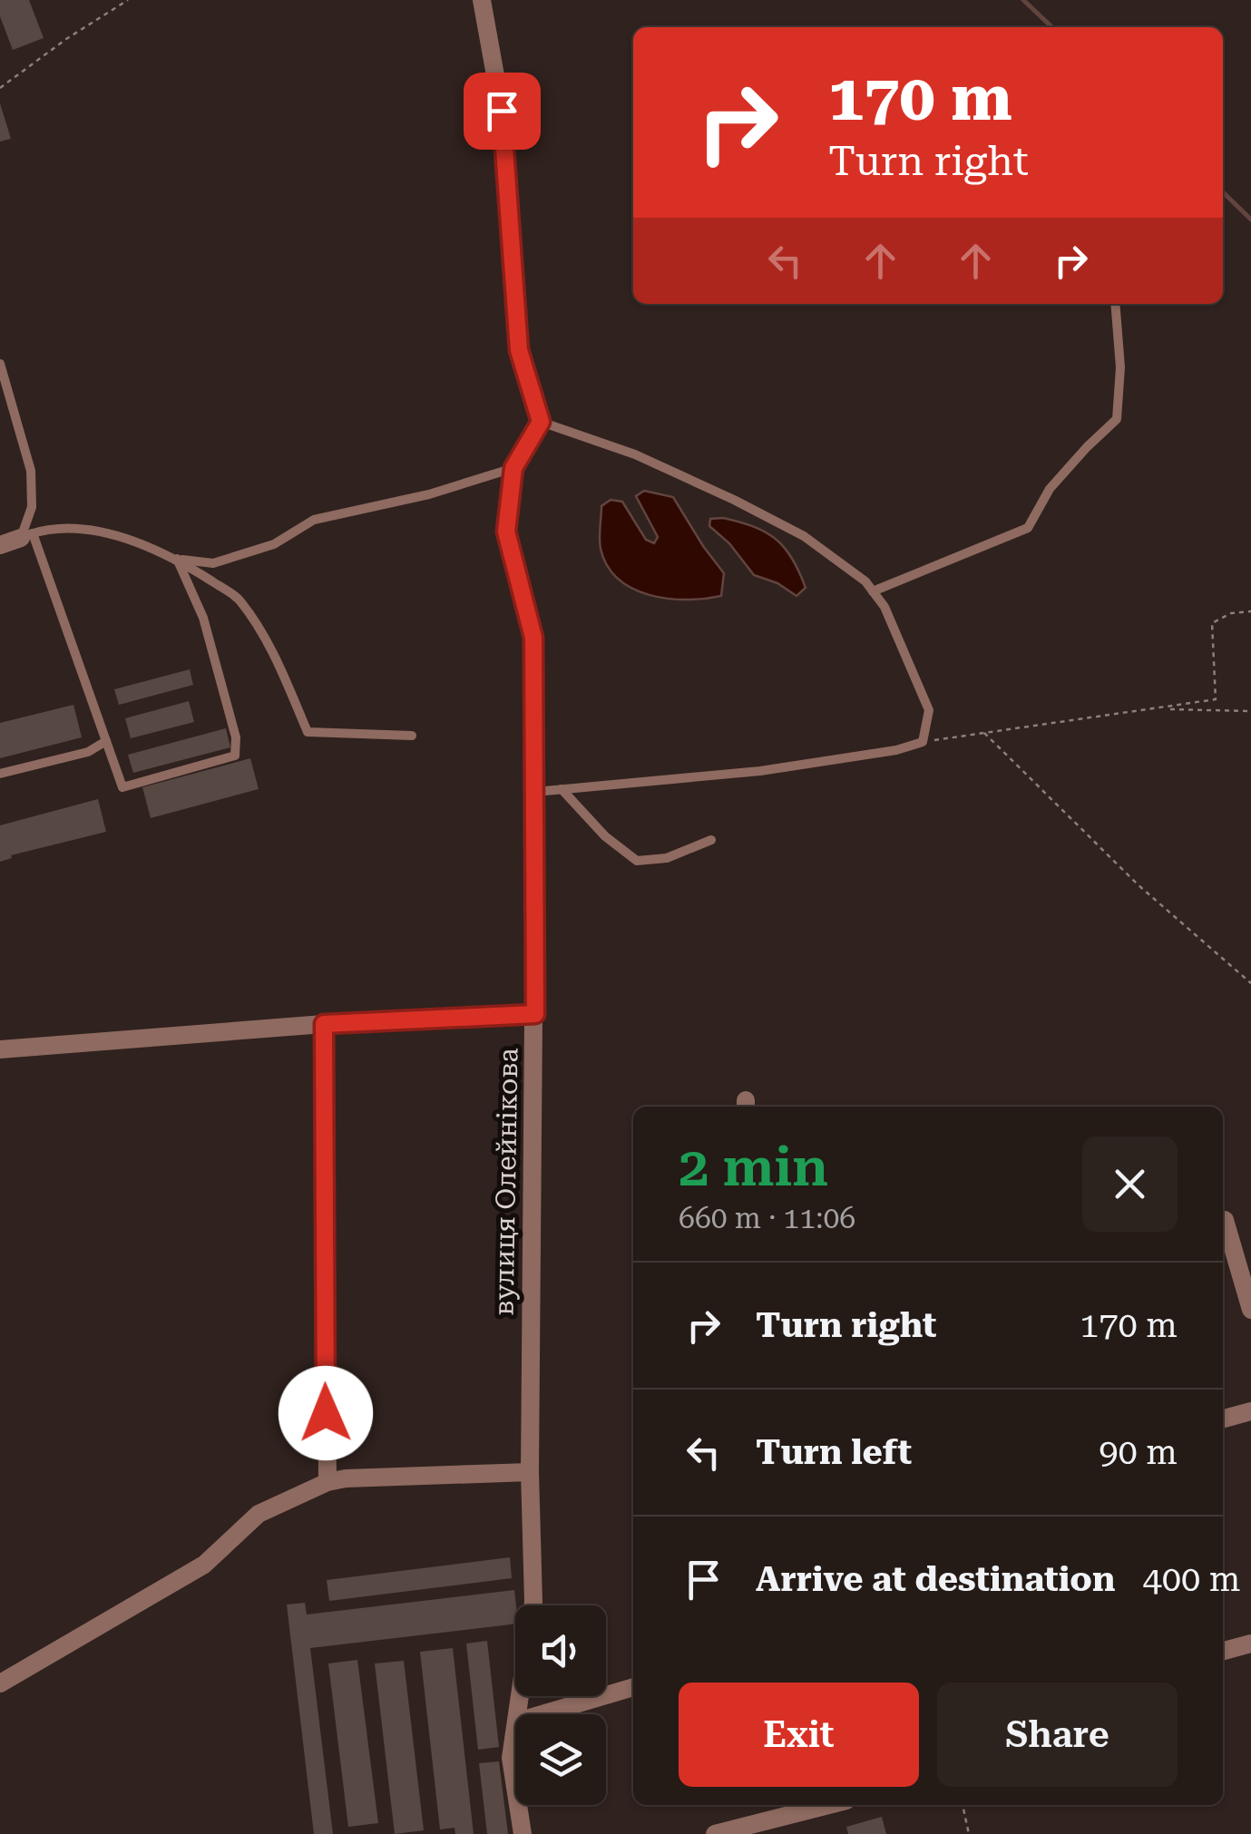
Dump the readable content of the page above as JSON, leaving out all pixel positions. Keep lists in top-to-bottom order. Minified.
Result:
{"streets":{"street":["вулиця Олейнікова"]},"page":{"turn":["170 m","Turn right"],"heading":["2 min","660 m · 11:06"],"list":[{"name":"Turn right","value":"170 m"},{"name":"Turn left","value":"90 m"},{"name":"Arrive at destination","value":"400 m"}],"buttons":["Exit","Share"]}}
